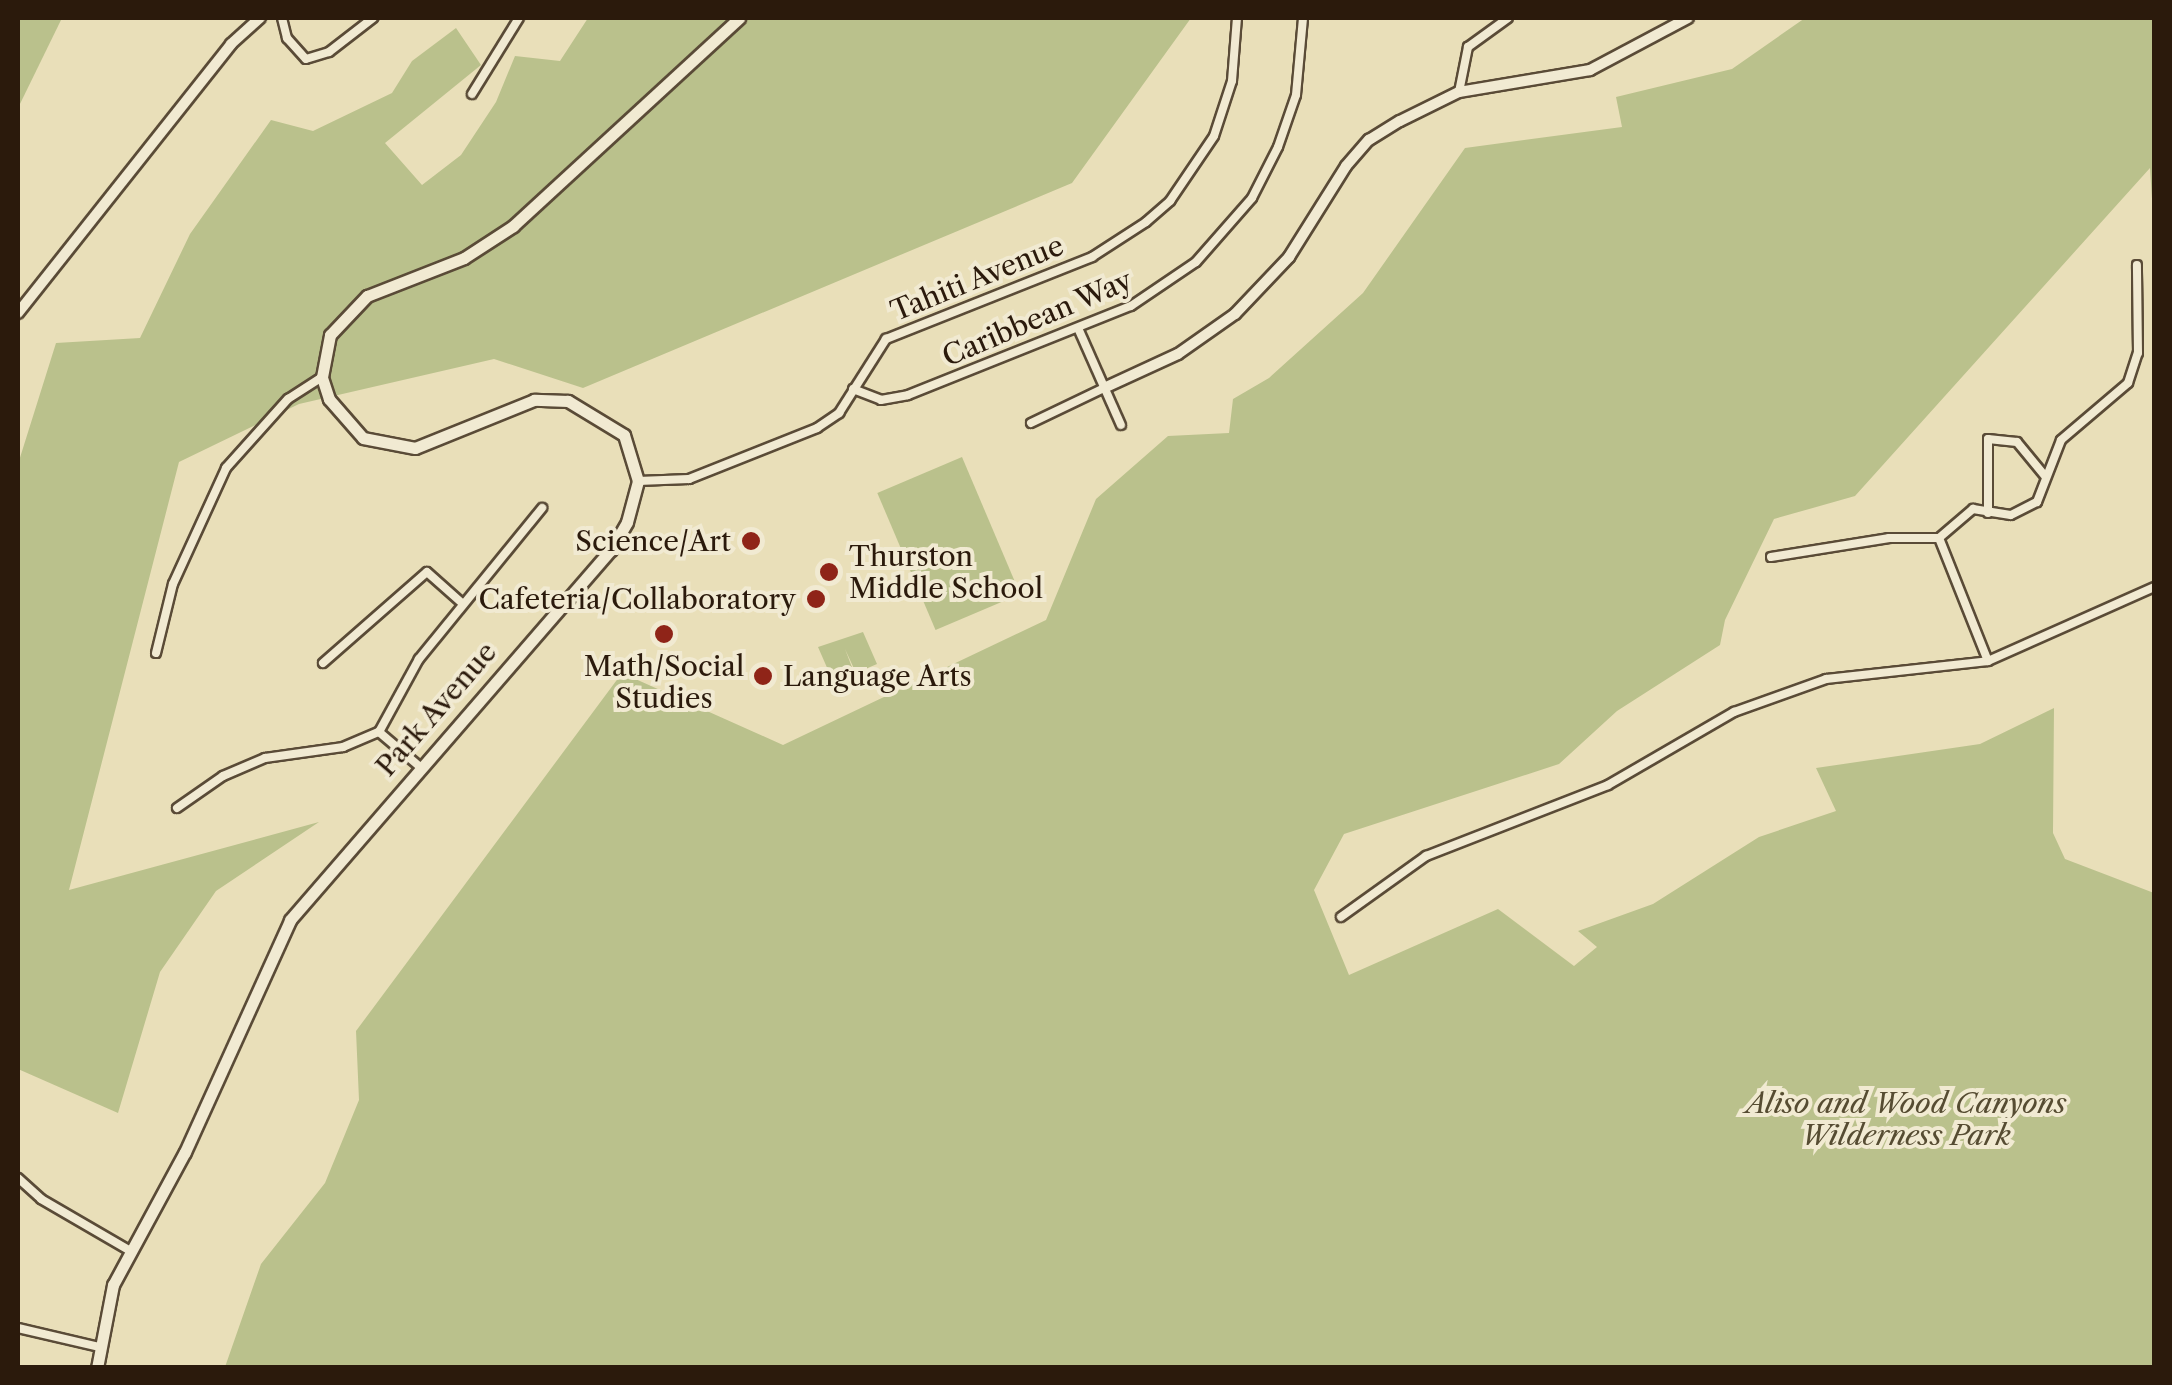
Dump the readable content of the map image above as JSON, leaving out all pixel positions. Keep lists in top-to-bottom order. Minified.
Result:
{"streets":{"main road":["Park Avenue"],"street":["Tahiti Avenue","Caribbean Way"]},"crossings":[["Tahiti Avenue","Caribbean Way"],["Tahiti Avenue","Park Avenue"]],"parks":["Aliso and Wood Canyons Wilderness Park"],"places":["Science/Art","Thurston Middle School","Cafeteria/Collaboratory","Math/Social Studies","Language Arts"]}
